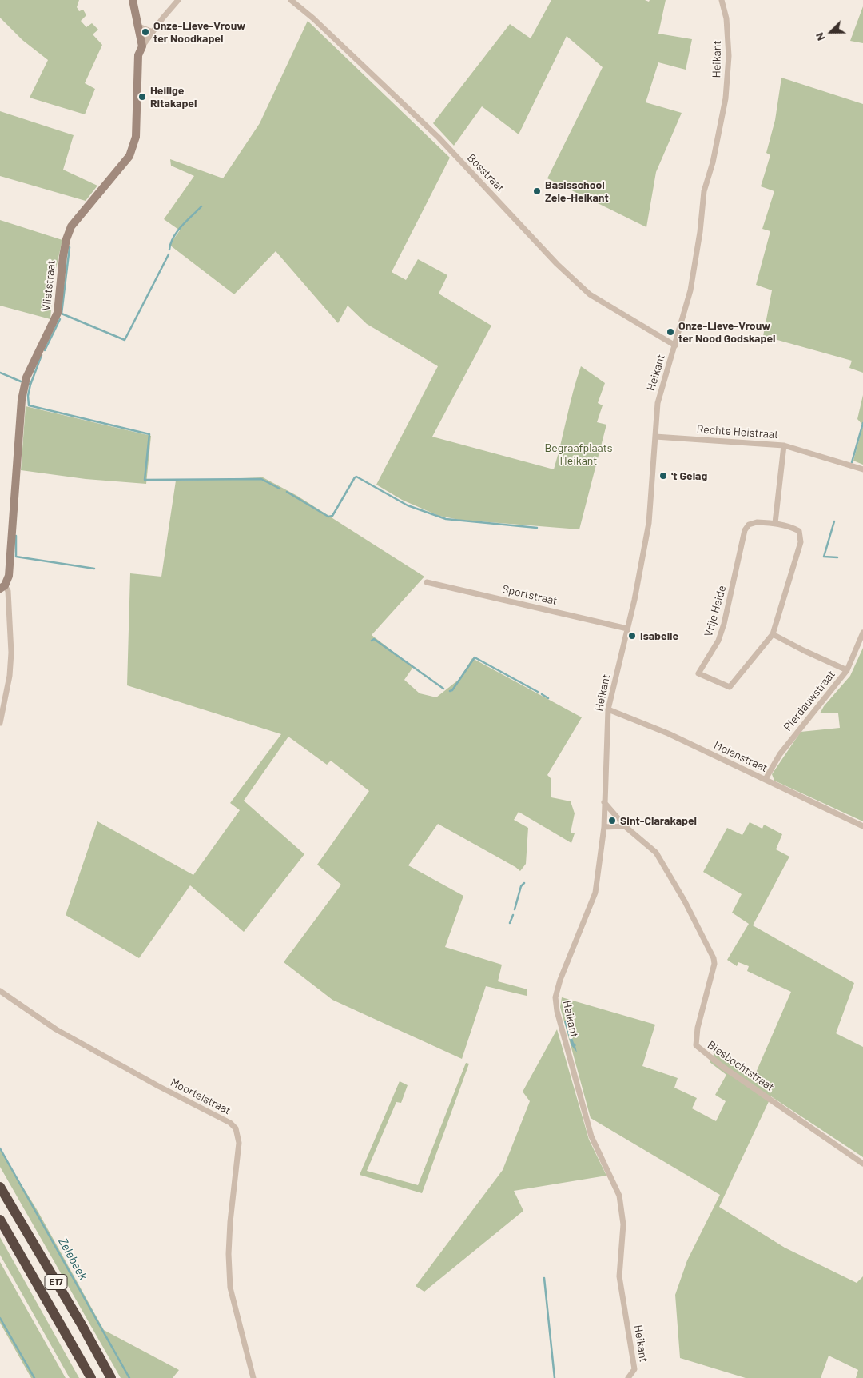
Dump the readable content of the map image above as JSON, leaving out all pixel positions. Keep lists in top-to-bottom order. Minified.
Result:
{"streets":{"highway":["E17"],"street":["Heikant","Bosstraat","Vlietstraat","Rechte Heistraat","Sportstraat","Vrije Heide","Pierdauwstraat","Molenstraat","Biesbochtstraat","Moortelstraat"]},"crossings":[["Heikant","Bosstraat"],["Heikant","Rechte Heistraat"],["Heikant","Sportstraat"],["Heikant","Molenstraat"],["Heikant","Biesbochtstraat"],["Pierdauwstraat","Molenstraat"]],"water":["Zelebeek"],"parks":["Begraafplaats Heikant"],"places":["Onze-Lieve-Vrouw ter Noodkapel","Heilige Ritakapel","Basisschool Zele-Heikant","Onze-Lieve-Vrouw ter Nood Godskapel","'t Gelag","Isabelle","Sint-Clarakapel"],"north":"bottom left"}
